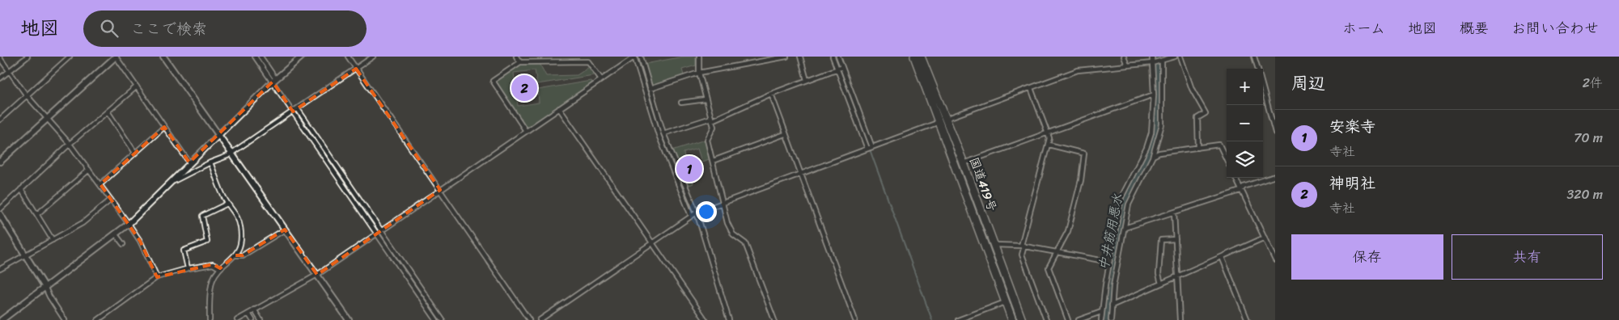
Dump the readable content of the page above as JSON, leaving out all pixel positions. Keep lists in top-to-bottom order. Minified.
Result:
{"streets":{"highway":["国道419号"]},"water":["中井筋用悪水"],"page":{"header":"地図","search":"ここで検索","nav":["ホーム","地図","概要","お問い合わせ"],"heading":["周辺","2件"],"map_buttons":["+","−"],"pins":["2","1"],"list":[{"mark":"1","name":"安楽寺","note":"寺社","value":"70 m"},{"mark":"2","name":"神明社","note":"寺社","value":"320 m"}],"buttons":["保存","共有"]}}
